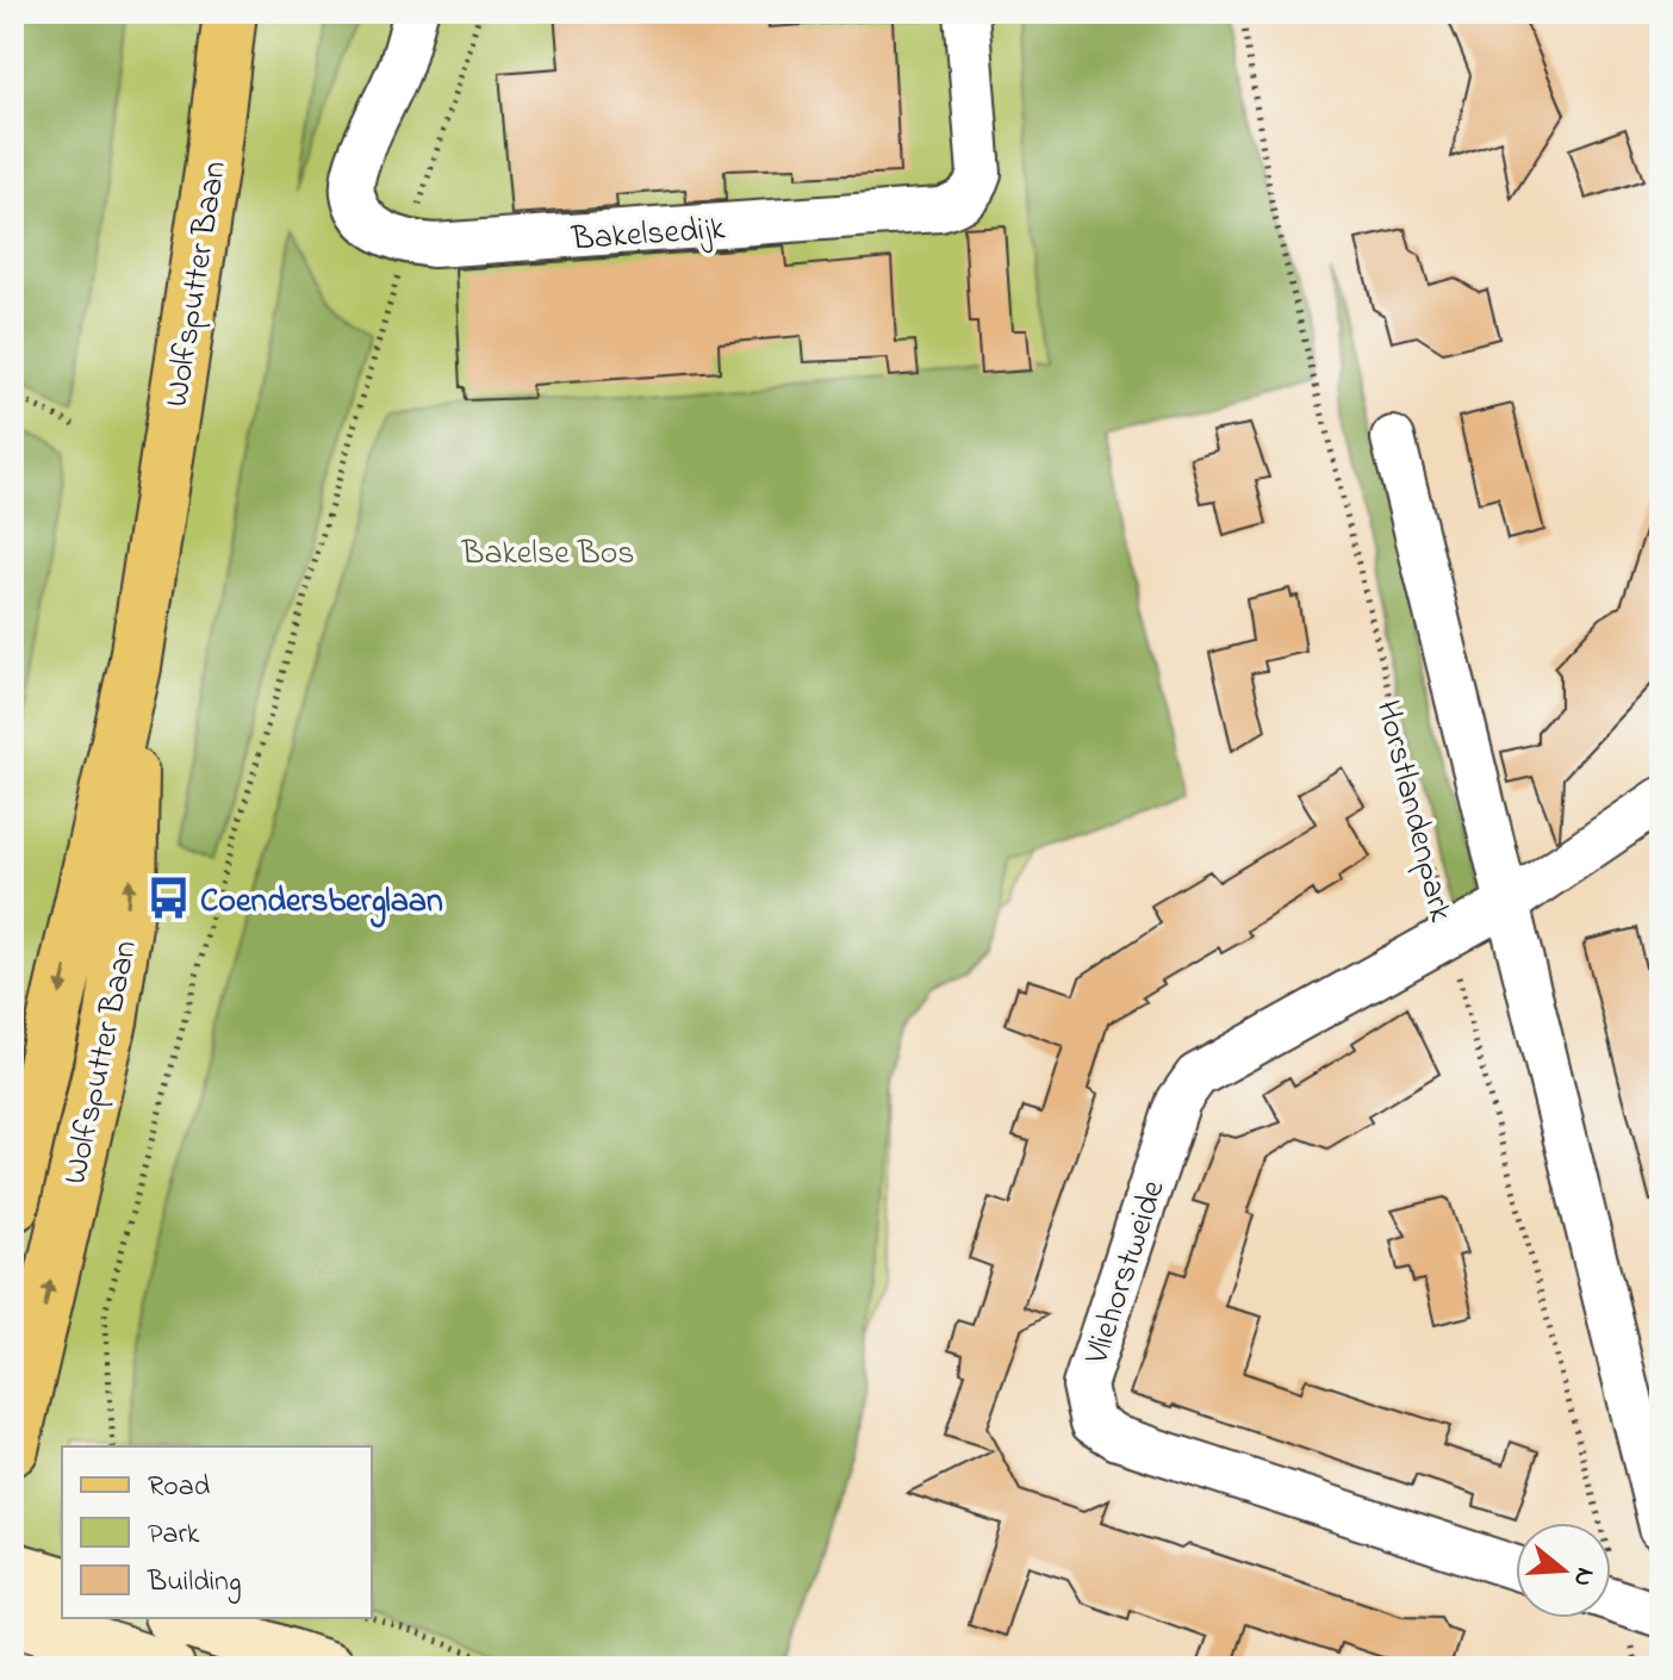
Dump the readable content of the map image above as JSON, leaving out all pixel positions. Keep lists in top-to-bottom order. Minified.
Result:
{"streets":{"main road":["Wolfsputter Baan"],"street":["Bakelsedijk","Horstlandenpark","Vliehorstweide"]},"crossings":[["Horstlandenpark","Vliehorstweide"]],"parks":["Bakelse Bos"],"places":{"bus stop":["Coendersberglaan"]},"legend":["Road","Park","Building"],"north":"right"}
